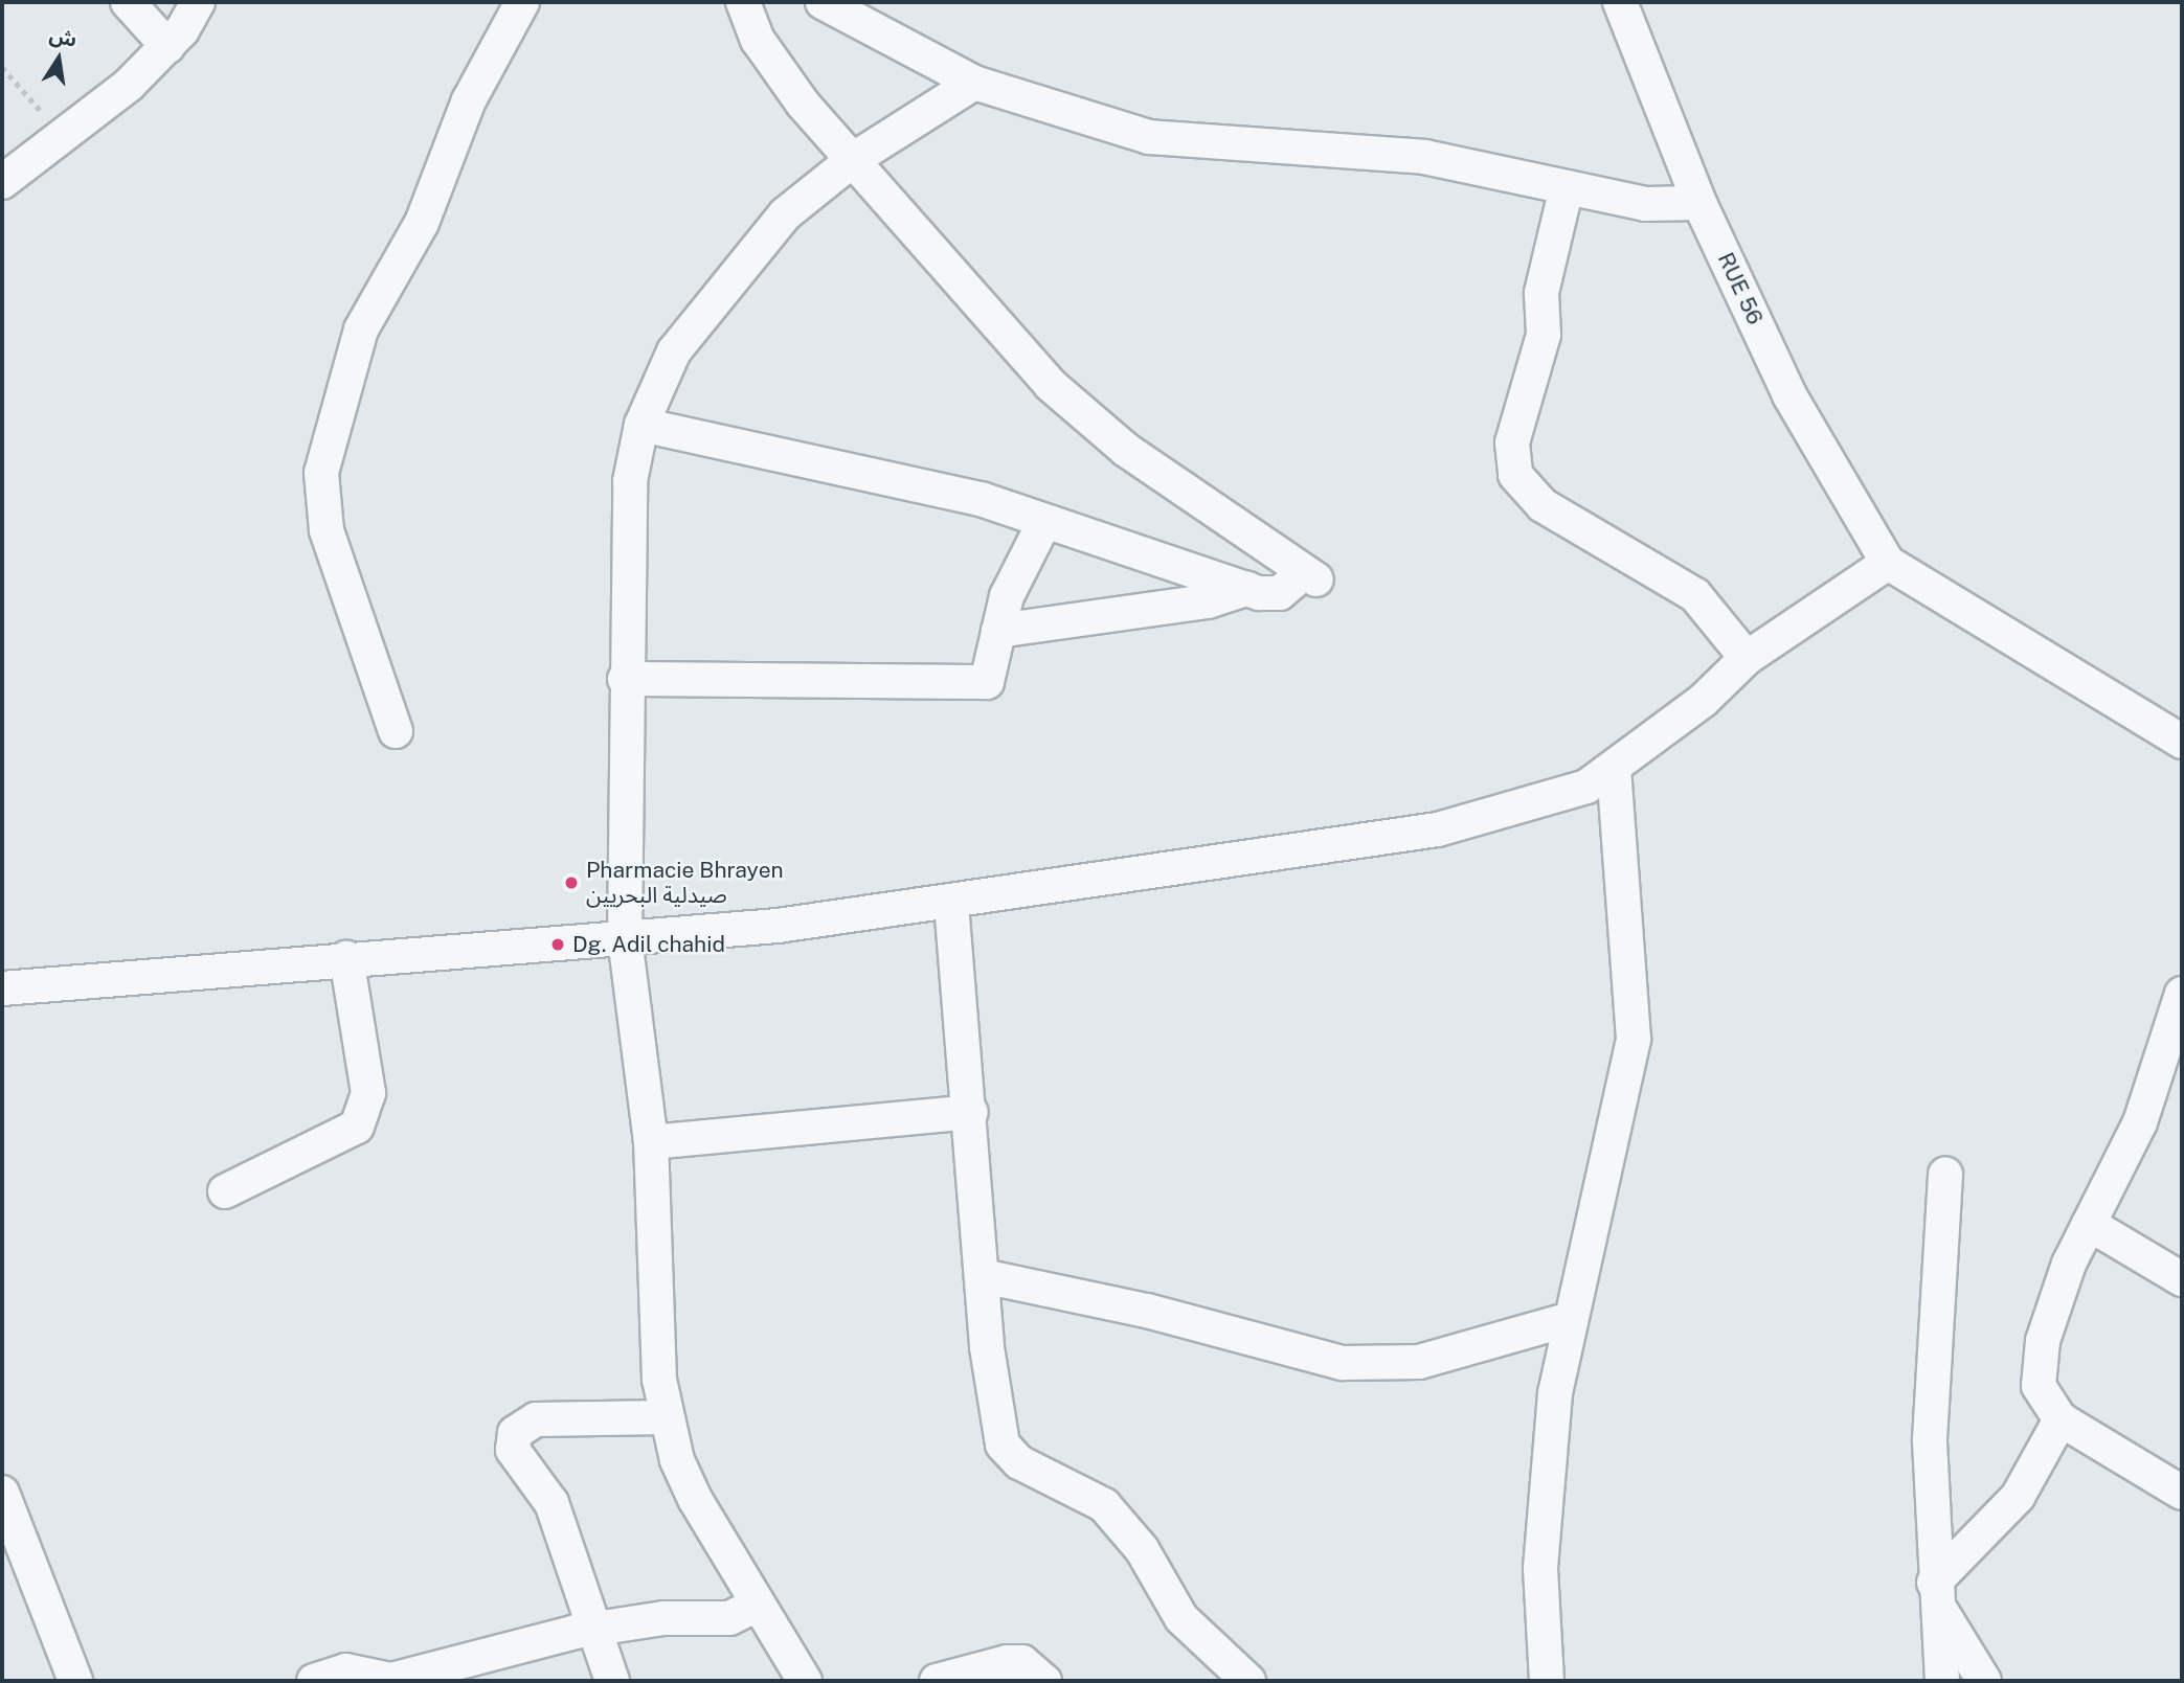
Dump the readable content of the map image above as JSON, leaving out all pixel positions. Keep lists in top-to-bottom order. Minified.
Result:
{"streets":{"street":["RUE 56"]},"places":["Pharmacie Bhrayen صيدلية البحريين","Dg. Adil chahid"],"north":"top"}
